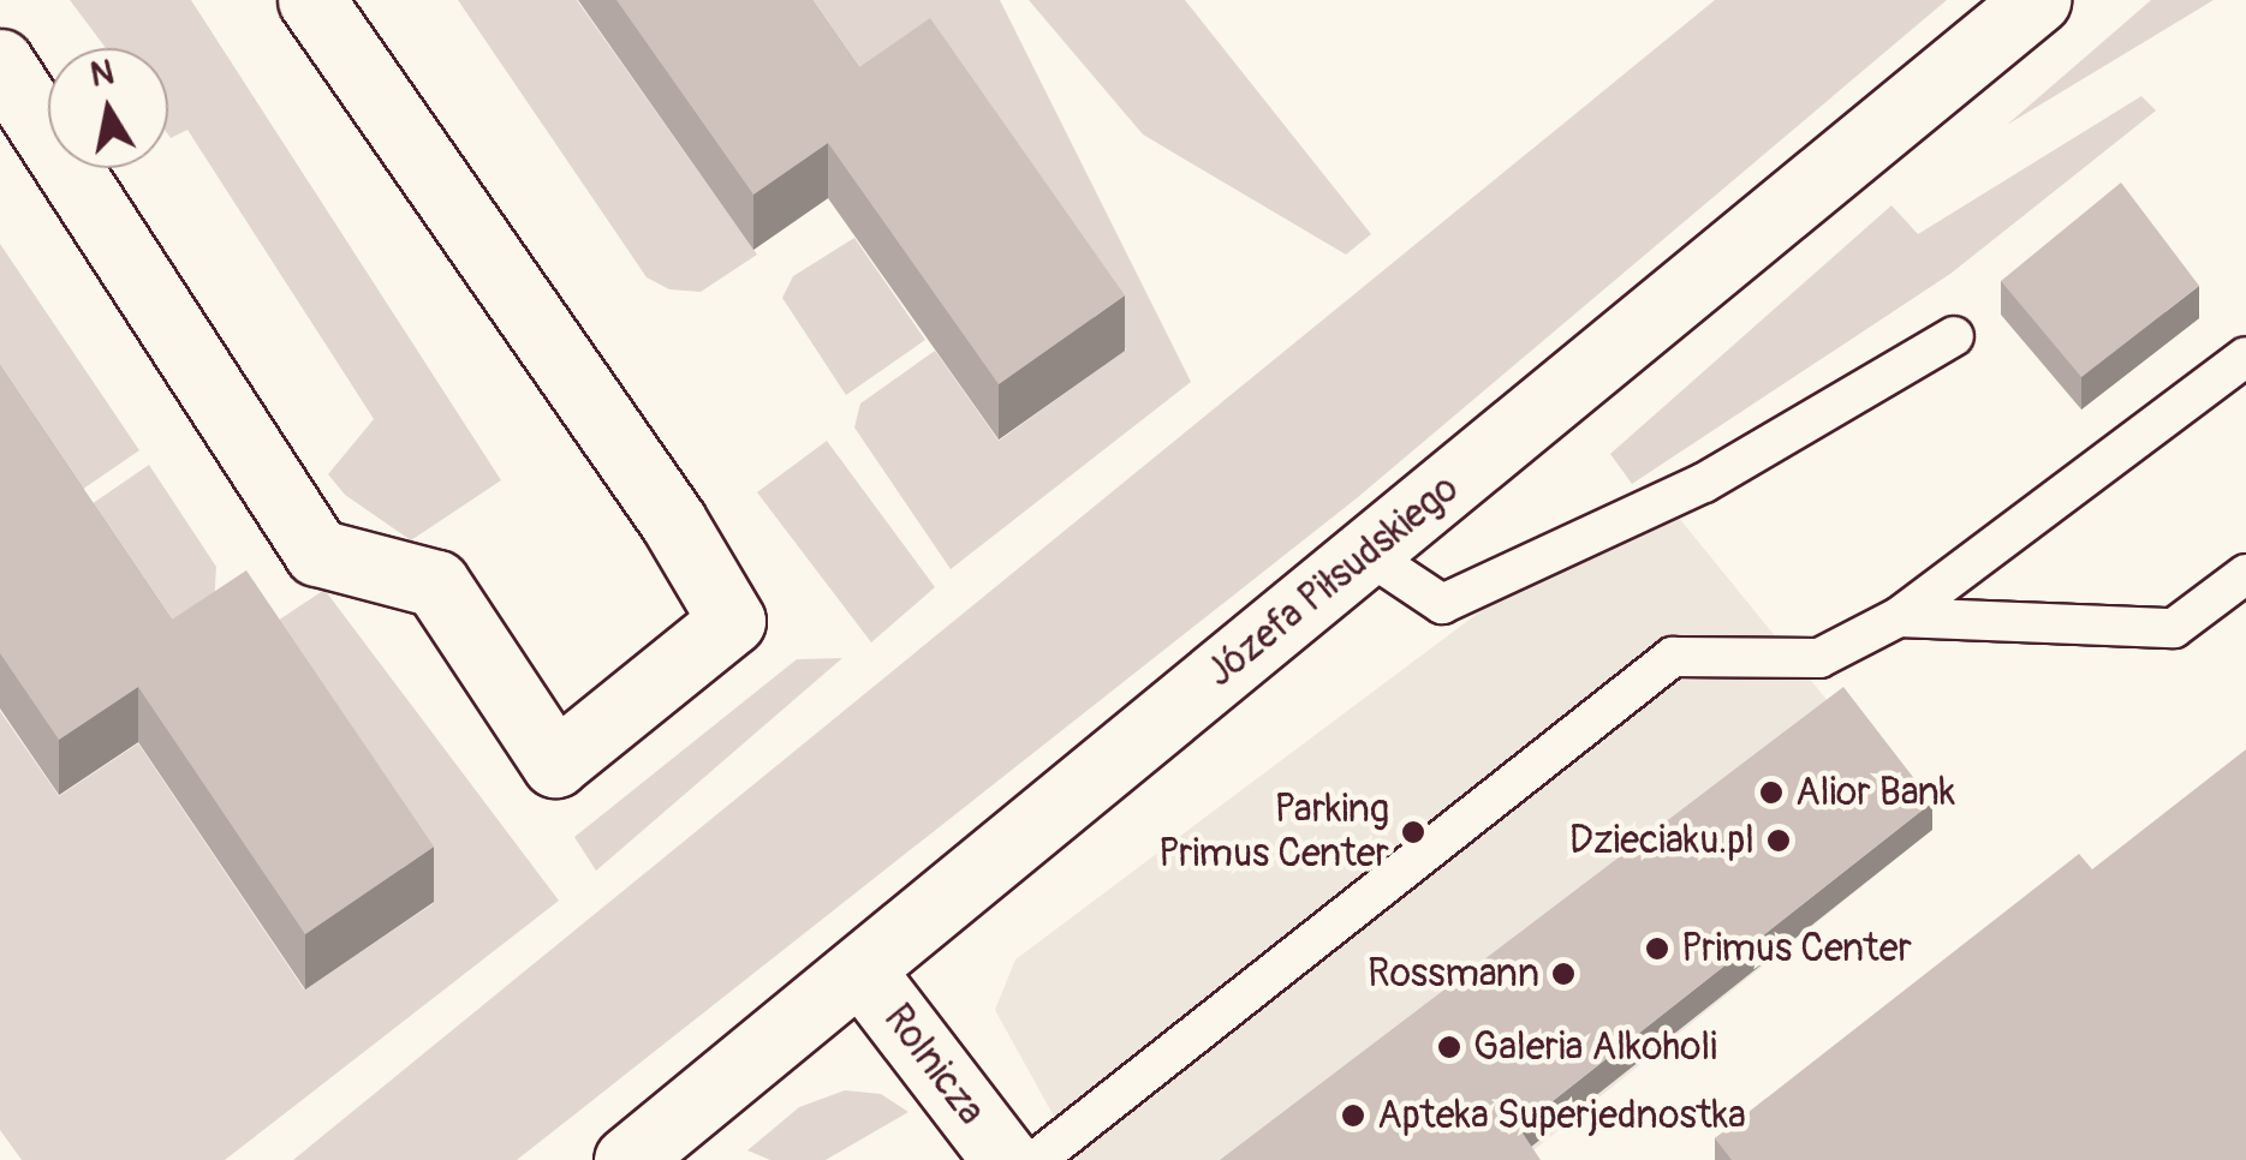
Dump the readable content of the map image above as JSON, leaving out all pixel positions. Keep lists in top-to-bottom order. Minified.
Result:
{"streets":{"street":["Józefa Piłsudskiego","Rolnicza"]},"crossings":[["Józefa Piłsudskiego","Rolnicza"]],"places":["Alior Bank","Parking Primus Center","Dzieciaku.pl","Primus Center","Rossmann","Galeria Alkoholi","Apteka Superjednostka"],"north":"top"}
